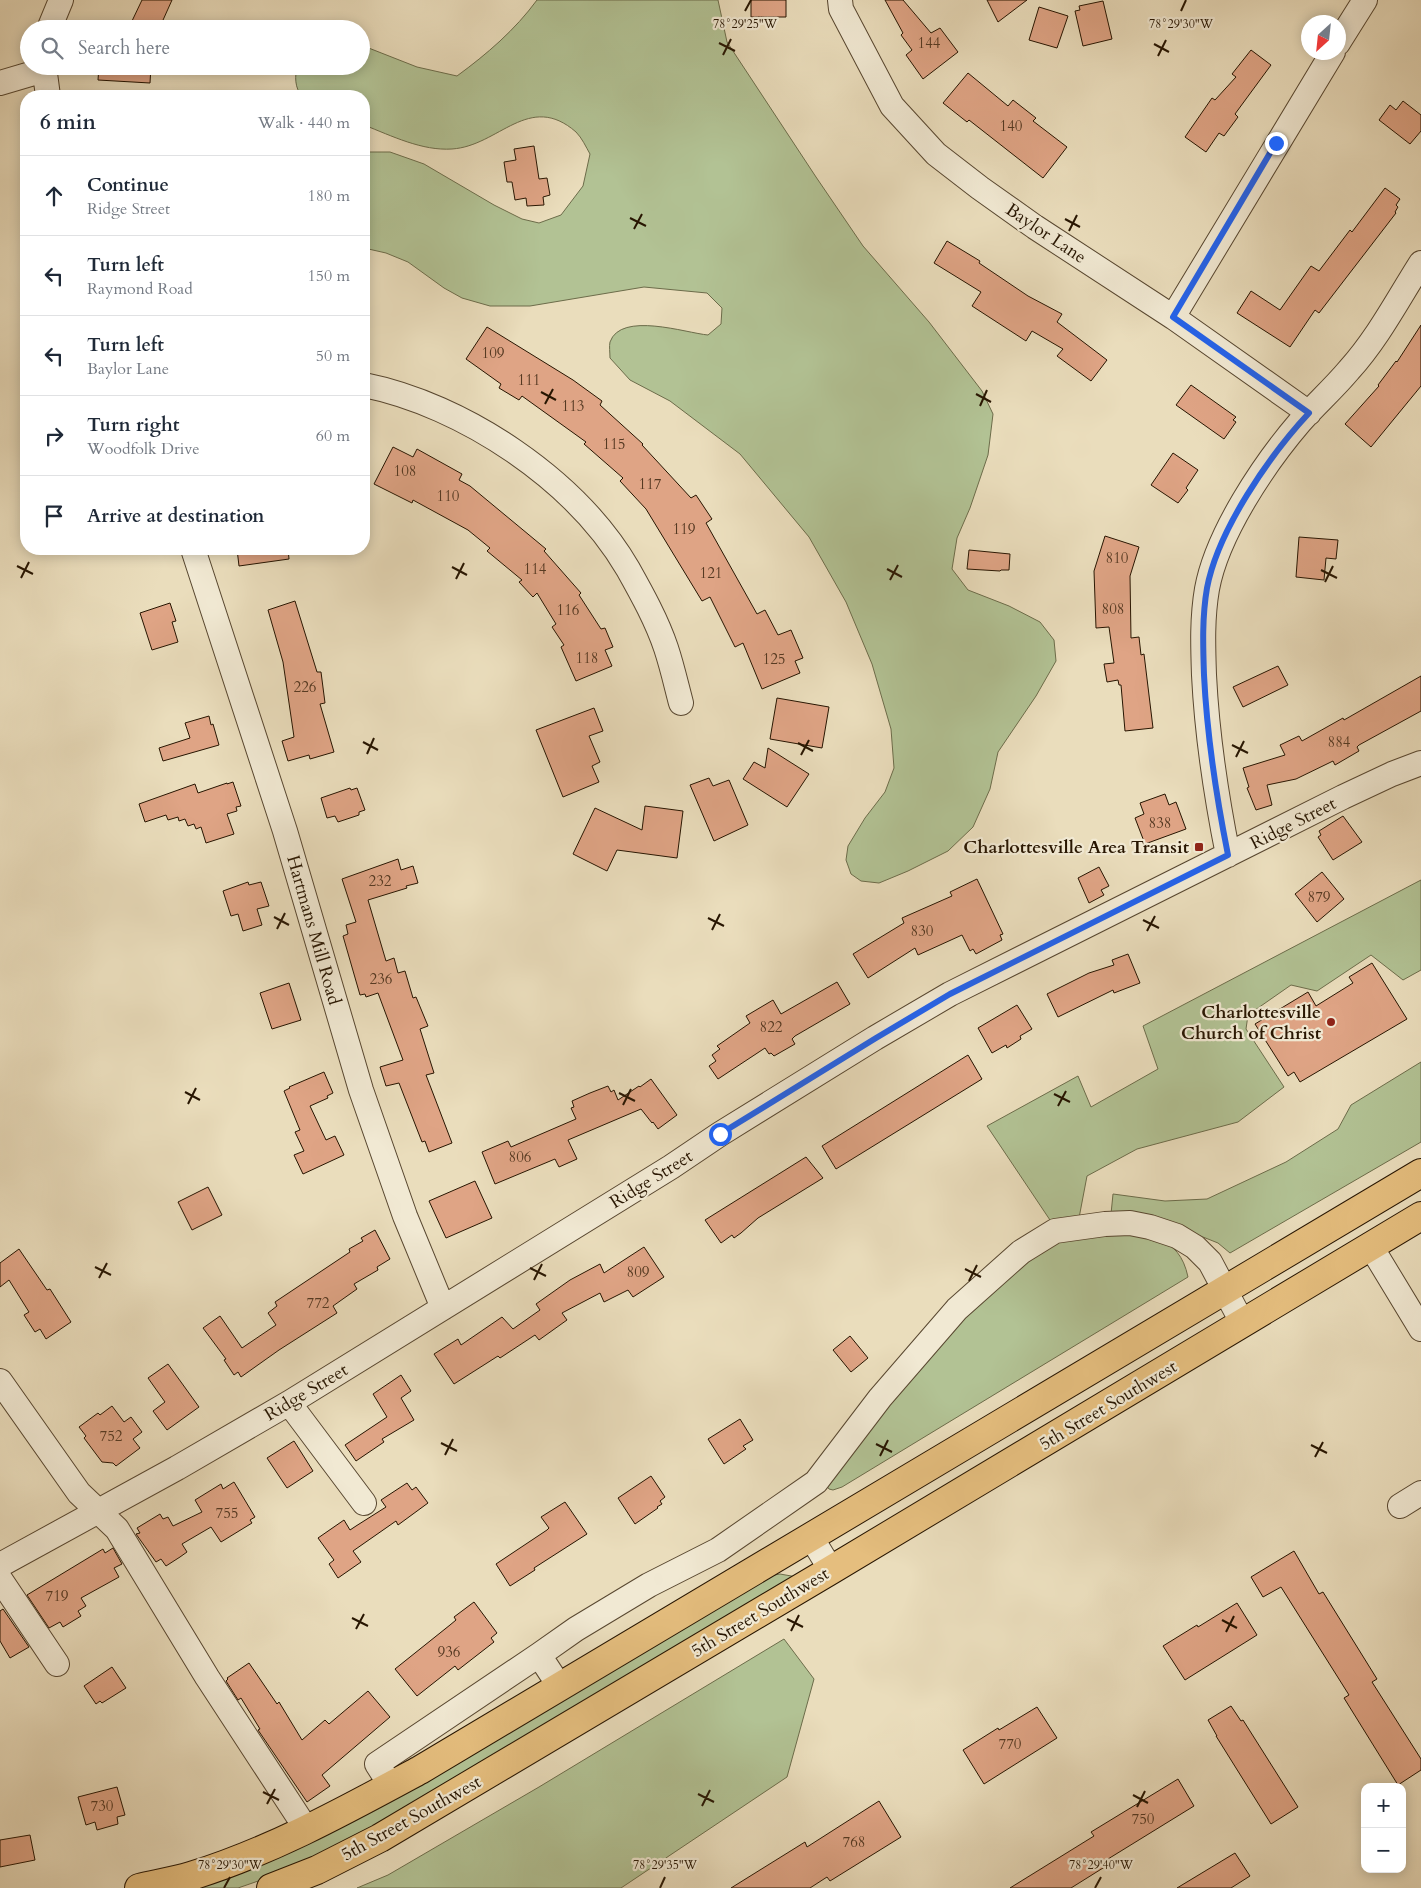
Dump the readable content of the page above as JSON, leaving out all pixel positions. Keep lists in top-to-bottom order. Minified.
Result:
{"streets":{"main road":["5th Street Southwest"],"street":["Baylor Lane","Ridge Street","Hartmans Mill Road"]},"crossings":[["Ridge Street","Hartmans Mill Road"]],"places":{"transit":["Charlottesville Area Transit"],"other":["Charlottesville Church of Christ"]},"house_numbers":["144","140","109","111","113","115","108","117","110","119","810","114","121","808","116","118","125","226","884","838","232","879","830","236","822","806","809","772","752","755","719","936","770","730","750","768"],"north":"bottom left","page":{"search":"Search here","heading":["6 min","Walk · 440 m"],"list":[["Continue","Ridge Street","180 m"],["Turn left","Raymond Road","150 m"],["Turn left","Baylor Lane","50 m"],["Turn right","Woodfolk Drive","60 m"],"Arrive at destination"],"map_buttons":["+","−"]},"coordinates":["78°29'25\"W","78°29'30\"W","78°29'35\"W","78°29'40\"W"]}
